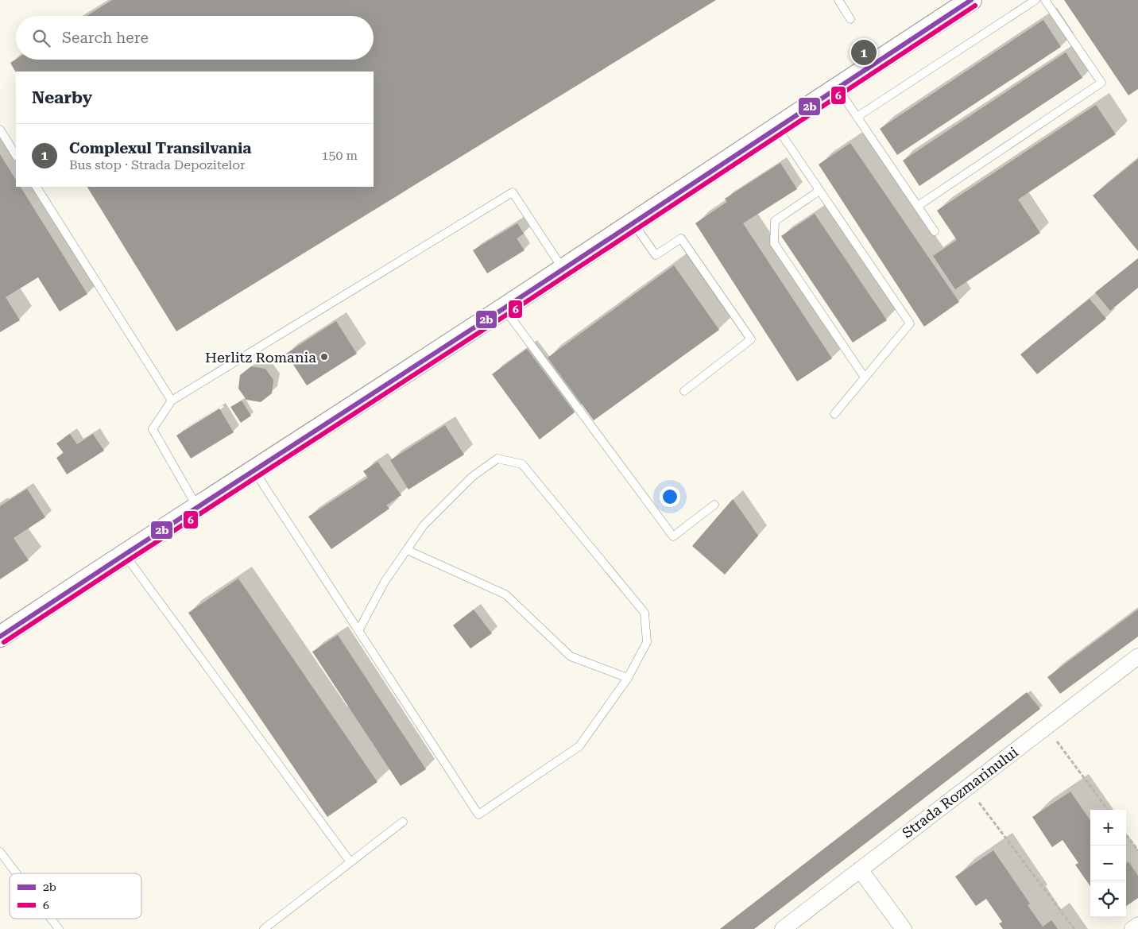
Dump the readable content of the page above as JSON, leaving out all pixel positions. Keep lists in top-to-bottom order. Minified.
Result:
{"streets":{"street":["Strada Rozmarinului"]},"places":["Herlitz Romania"],"lines":["transit line 2b","transit line 6"],"legend":["2b","6"],"page":{"search":"Search here","pins":"1","heading":"Nearby","list":[{"mark":"1","name":"Complexul Transilvania","note":"Bus stop · Strada Depozitelor","value":"150 m"}],"map_buttons":["+","−"]}}
